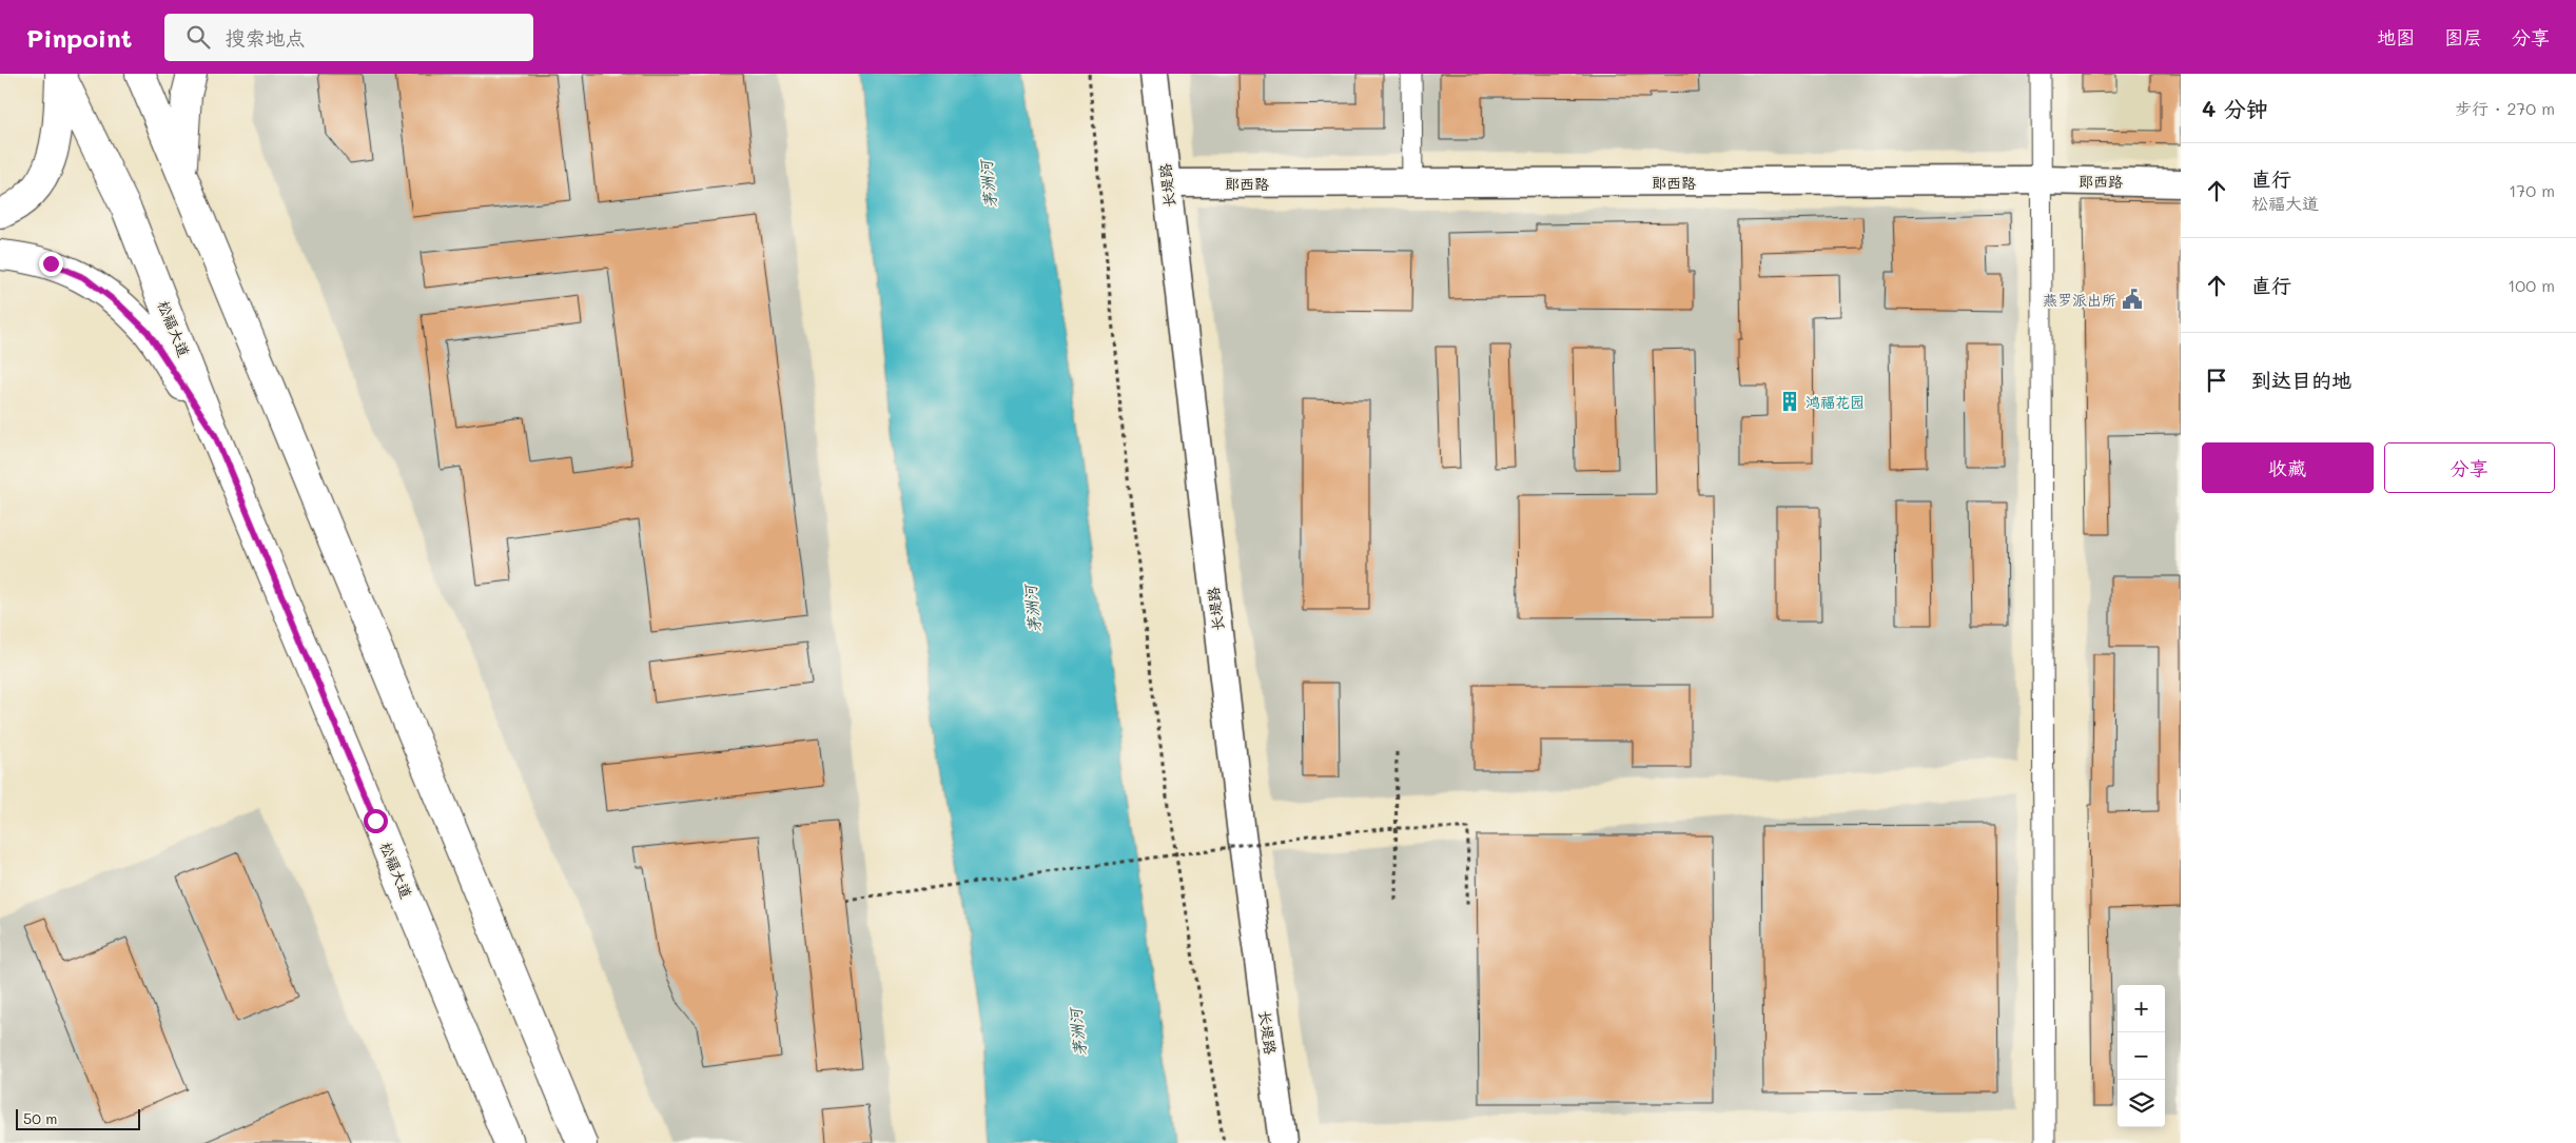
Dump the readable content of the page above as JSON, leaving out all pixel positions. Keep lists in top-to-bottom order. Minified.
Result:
{"streets":{"main road":["松福大道"],"street":["郎西路","长堤路"]},"crossings":[["郎西路","长堤路"]],"water":["茅洲河"],"places":{"public building":["燕罗派出所"],"building":["鸿福花园"]},"scale_bar":"50 m","page":{"header":"Pinpoint","search":"搜索地点","nav":["地图","图层","分享"],"heading":["4 分钟","步行 · 270 m"],"list":[["直行","松福大道","170 m"],["直行","100 m"],"到达目的地"],"buttons":["收藏","分享"],"map_buttons":["+","−"],"scale":"50 m"}}
